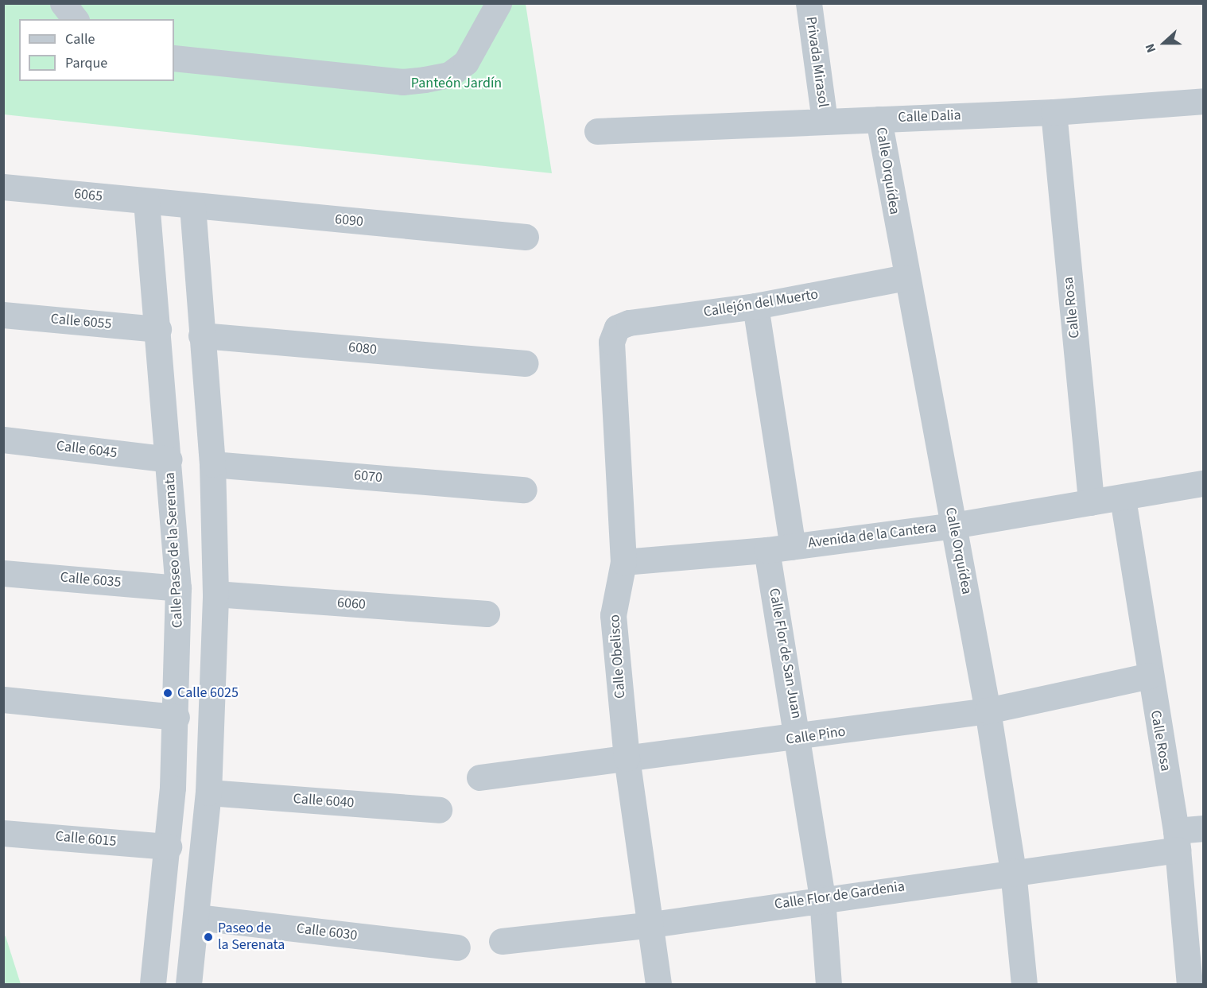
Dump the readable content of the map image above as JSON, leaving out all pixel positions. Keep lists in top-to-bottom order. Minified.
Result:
{"streets":{"street":["Privada Mirasol","Calle Dalia","Calle Orquídea","6065","6090","Callejón del Muerto","Calle Rosa","Calle 6055","6080","Calle 6045","6070","Avenida de la Cantera","Calle Paseo de la Serenata","Calle 6035","6060","Calle Flor de San Juan","Calle Obelisco","Calle Pino","Calle 6040","Calle 6015","Calle Flor de Gardenia","Calle 6030"]},"crossings":[["Privada Mirasol","Calle Dalia"],["Calle Dalia","Calle Orquídea"],["Calle Dalia","Calle Rosa"],["Calle Orquídea","Callejón del Muerto"],["Calle Orquídea","Avenida de la Cantera"],["Calle Orquídea","Calle Pino"],["Calle Orquídea","Calle Flor de Gardenia"],["6065","6090"],["6065","Calle Paseo de la Serenata"],["Callejón del Muerto","Calle Obelisco"],["Calle Rosa","Avenida de la Cantera"],["Calle Rosa","Calle Pino"],["Calle Rosa","Calle Flor de Gardenia"],["Calle 6055","Calle Paseo de la Serenata"],["Calle 6045","Calle Paseo de la Serenata"],["Avenida de la Cantera","Calle Flor de San Juan"],["Avenida de la Cantera","Calle Obelisco"],["Calle Paseo de la Serenata","Calle 6035"],["Calle Paseo de la Serenata","Calle 6015"],["Calle Flor de San Juan","Calle Pino"],["Calle Flor de San Juan","Calle Flor de Gardenia"],["Calle Obelisco","Calle Pino"],["Calle Obelisco","Calle Flor de Gardenia"]],"parks":["Panteón Jardín"],"places":["Calle 6025","Paseo de la Serenata"],"legend":["Calle","Parque"],"north":"left"}
